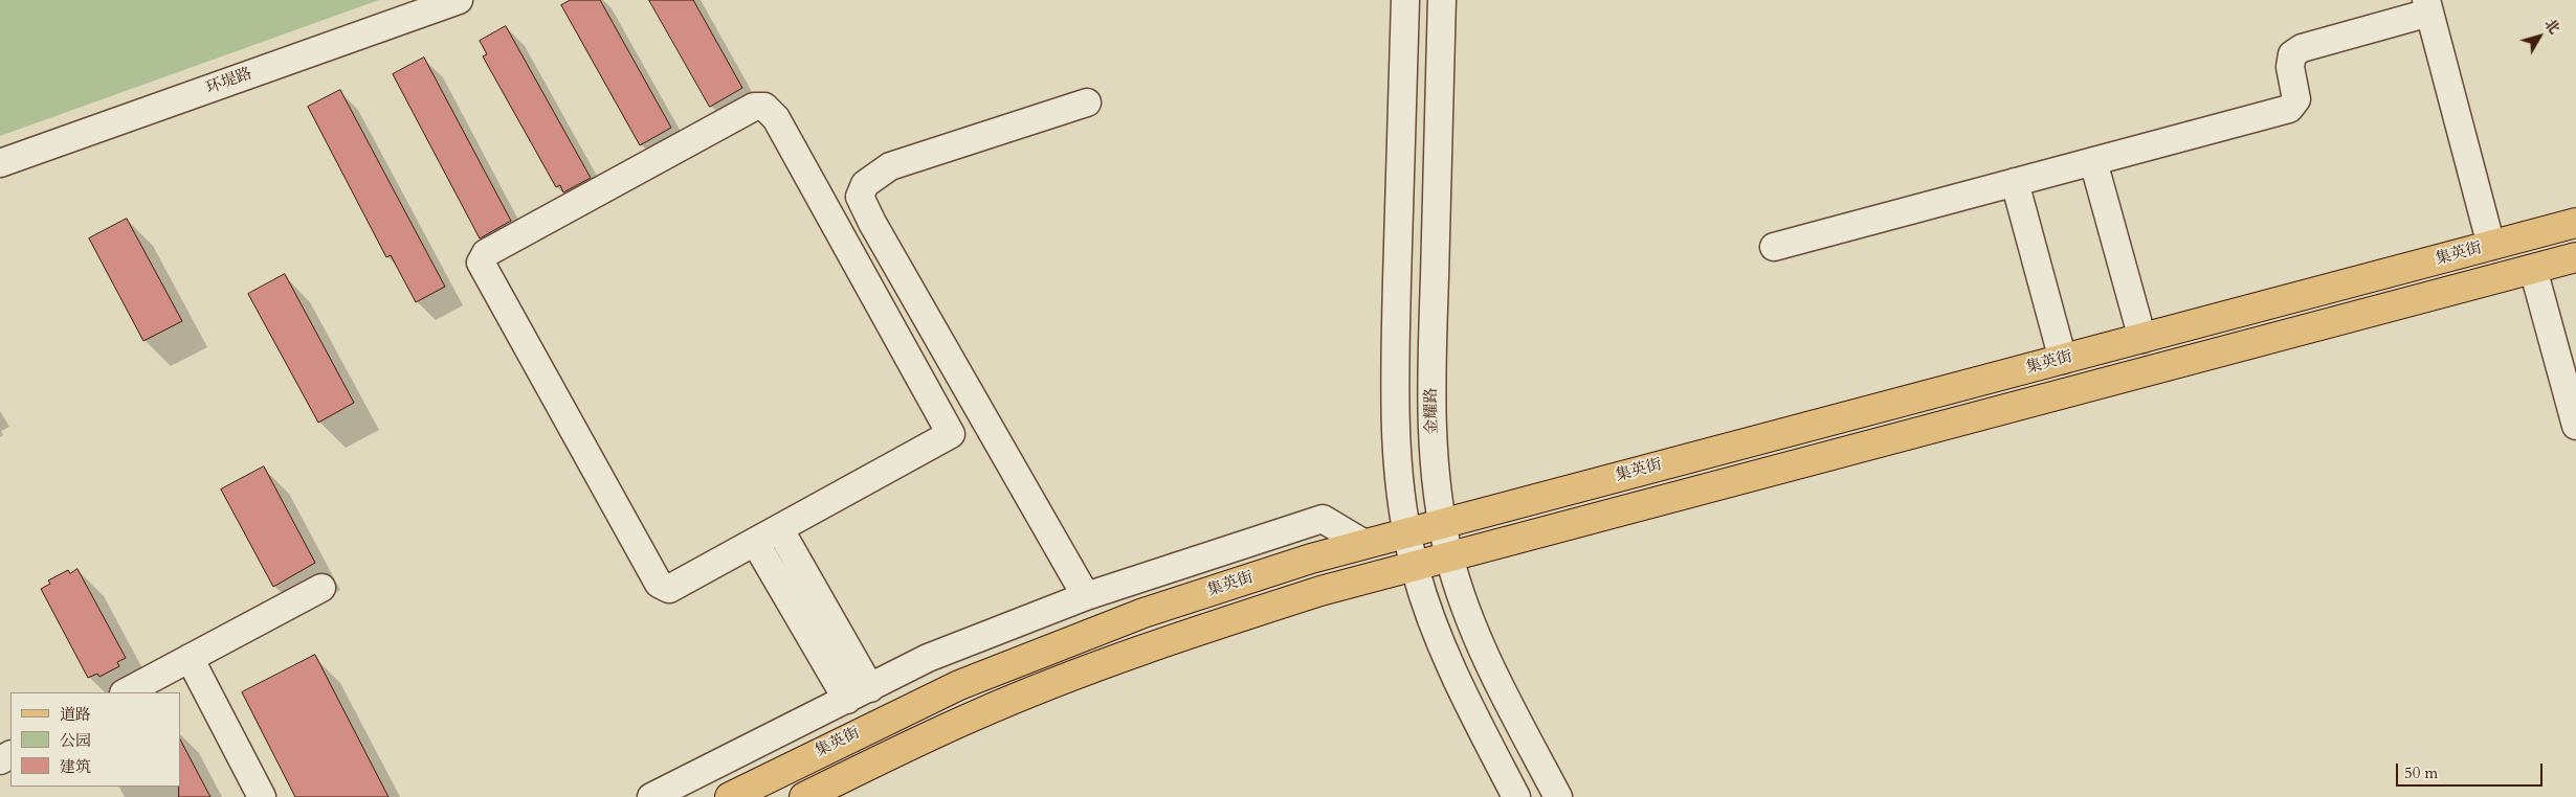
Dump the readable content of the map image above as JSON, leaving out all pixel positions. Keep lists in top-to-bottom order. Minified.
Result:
{"streets":{"main road":["集英街"],"street":["环堤路","金耀路"]},"crossings":[["集英街","金耀路"]],"legend":["道路","公园","建筑"],"scale_bar":"50 m","north":"top right"}
